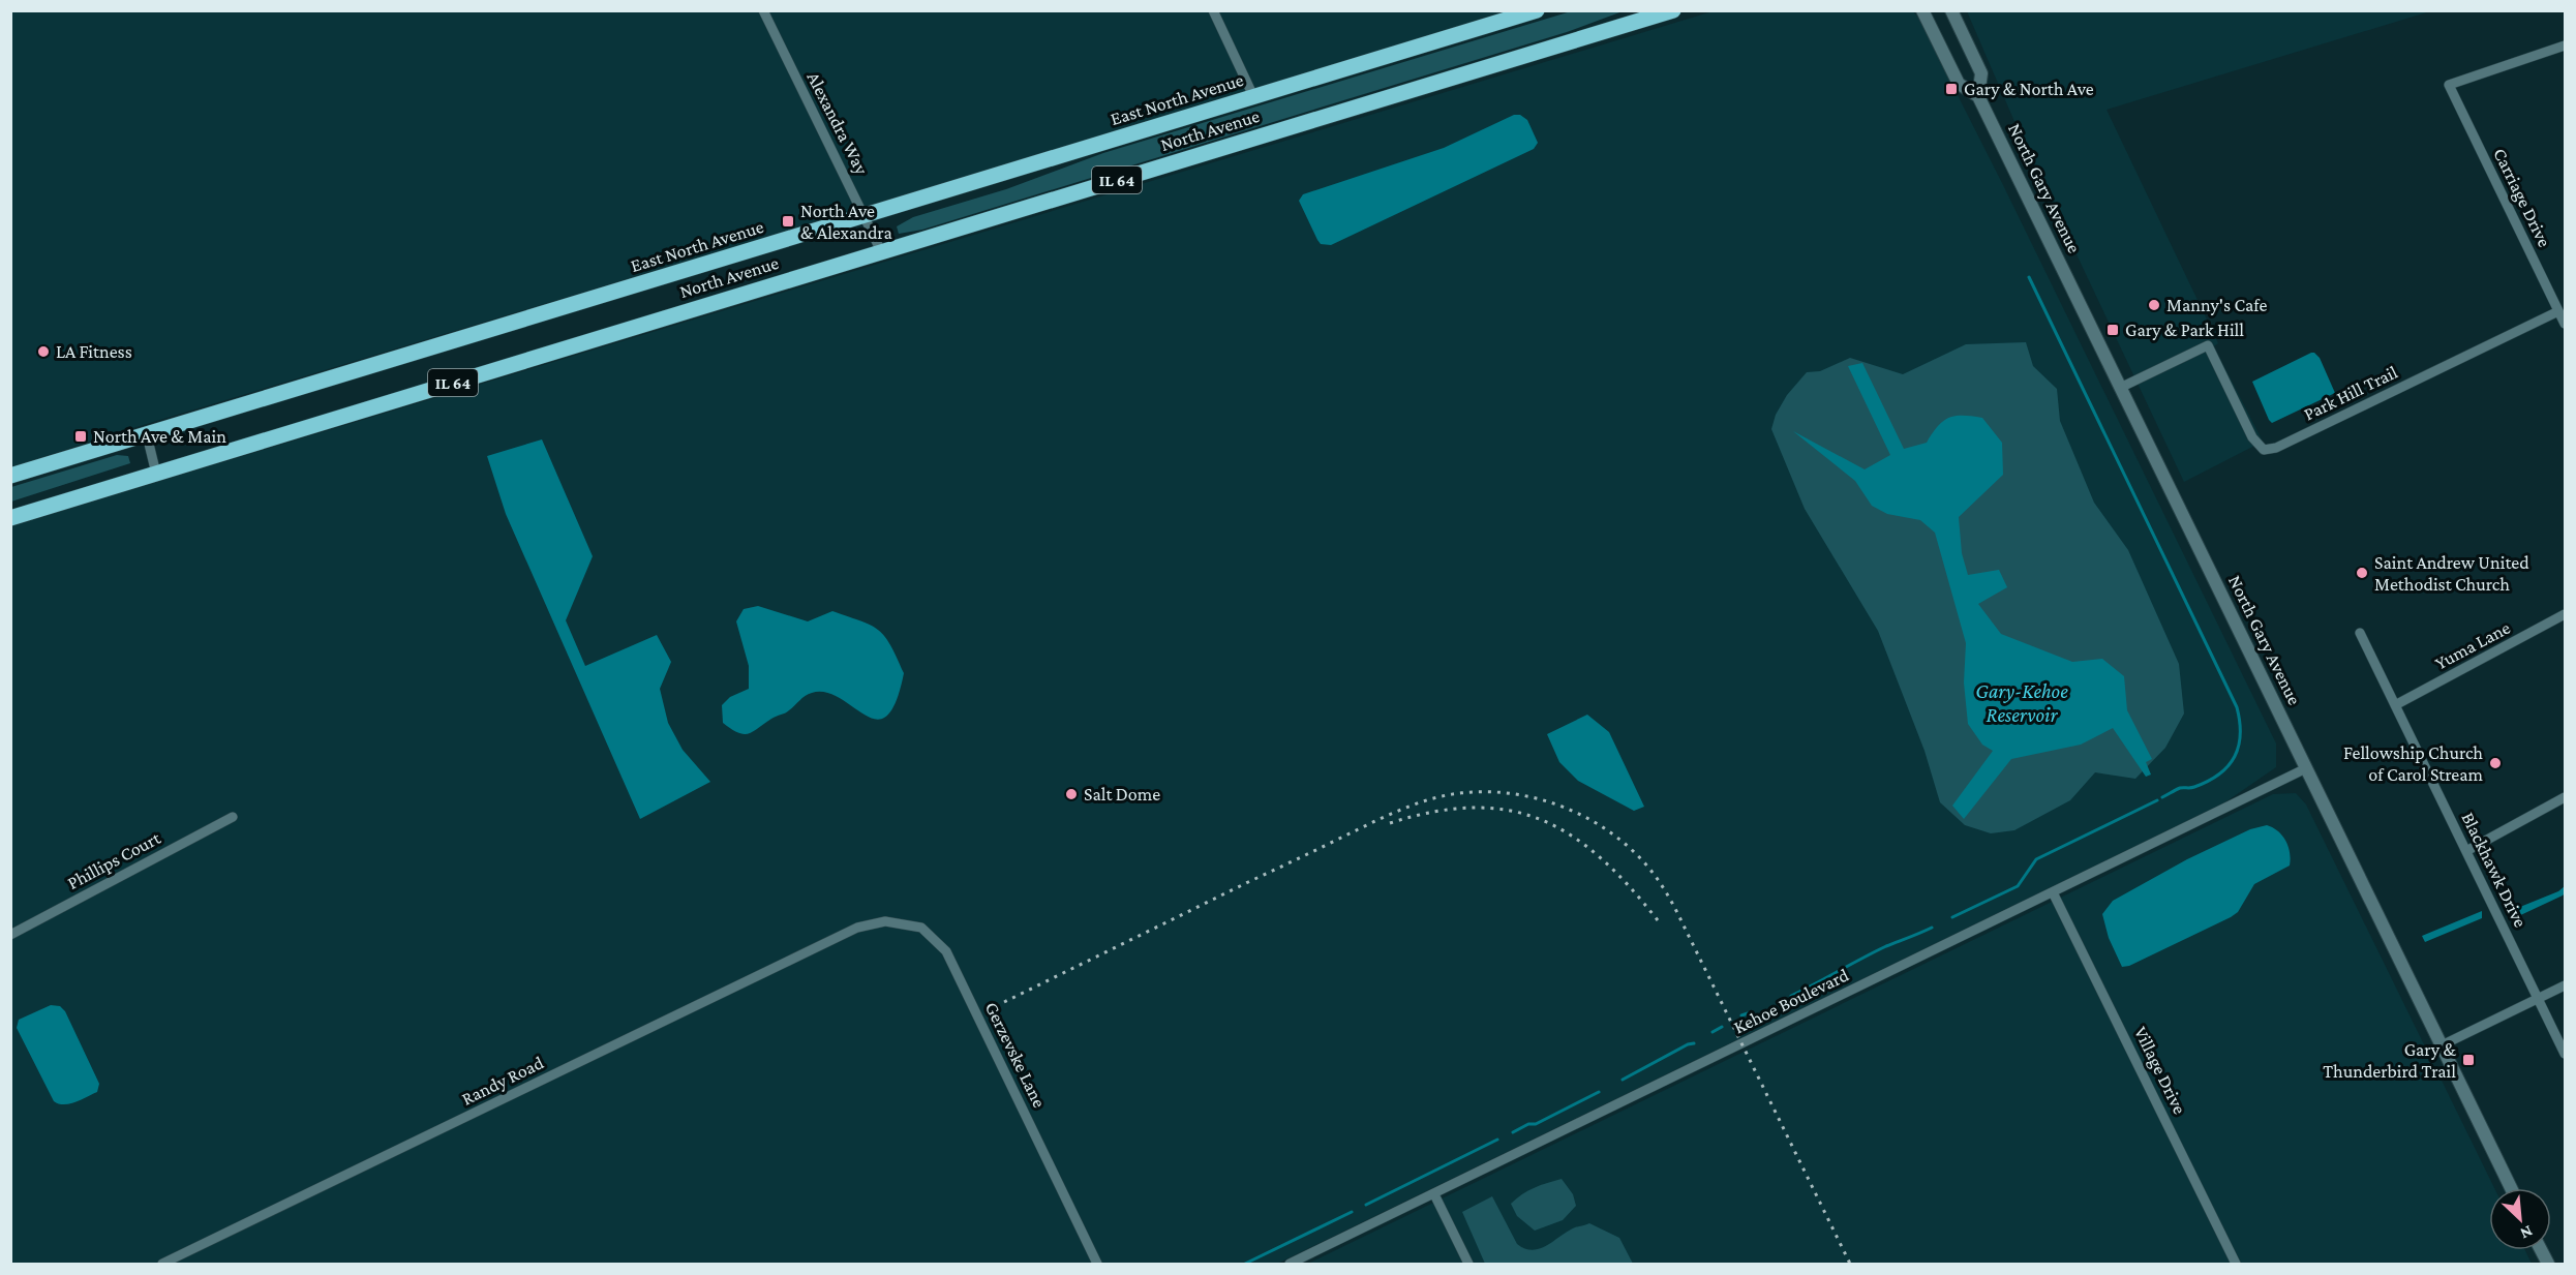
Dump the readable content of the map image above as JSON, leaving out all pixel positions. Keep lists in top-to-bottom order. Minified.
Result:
{"streets":{"main road":["East North Avenue","North Avenue","IL 64"],"street":["Alexandra Way","North Gary Avenue","Carriage Drive","Park Hill Trail","Yuma Lane","Phillips Court","Blackhawk Drive","Kehoe Boulevard","Gerzevske Lane","Village Drive","Randy Road"]},"crossings":[["East North Avenue","Alexandra Way"],["Alexandra Way","North Avenue"],["North Gary Avenue","Park Hill Trail"],["North Gary Avenue","Kehoe Boulevard"],["Carriage Drive","Park Hill Trail"],["Yuma Lane","Blackhawk Drive"],["Kehoe Boulevard","Village Drive"],["Gerzevske Lane","Randy Road"]],"water":["Gary-Kehoe Reservoir"],"places":{"transit":["Gary & North Ave","North Ave & Alexandra","Gary & Park Hill","North Ave & Main","Gary & Thunderbird Trail"],"other":["Manny's Cafe","LA Fitness","Saint Andrew United Methodist Church","Fellowship Church of Carol Stream","Salt Dome"]},"north":"bottom right"}
